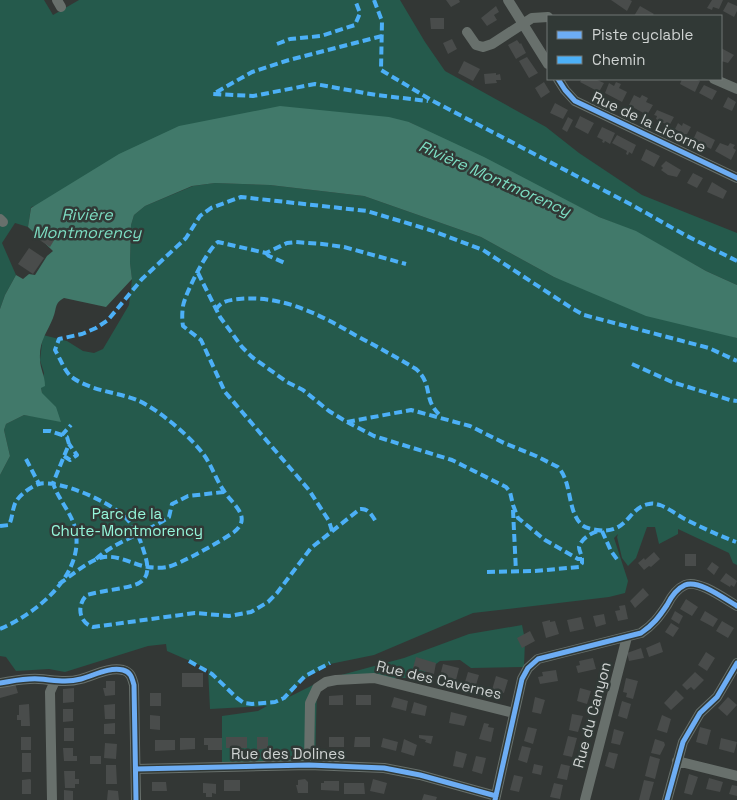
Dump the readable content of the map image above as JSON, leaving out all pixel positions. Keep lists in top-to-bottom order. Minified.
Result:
{"streets":{"street":["Rue de la Licorne","Rue des Cavernes","Rue du Canyon","Rue des Dolines"]},"crossings":[["Rue des Cavernes","Rue des Dolines"]],"water":["Rivière Montmorency"],"parks":["Parc de la Chute-Montmorency"],"legend":["Piste cyclable","Chemin"]}
